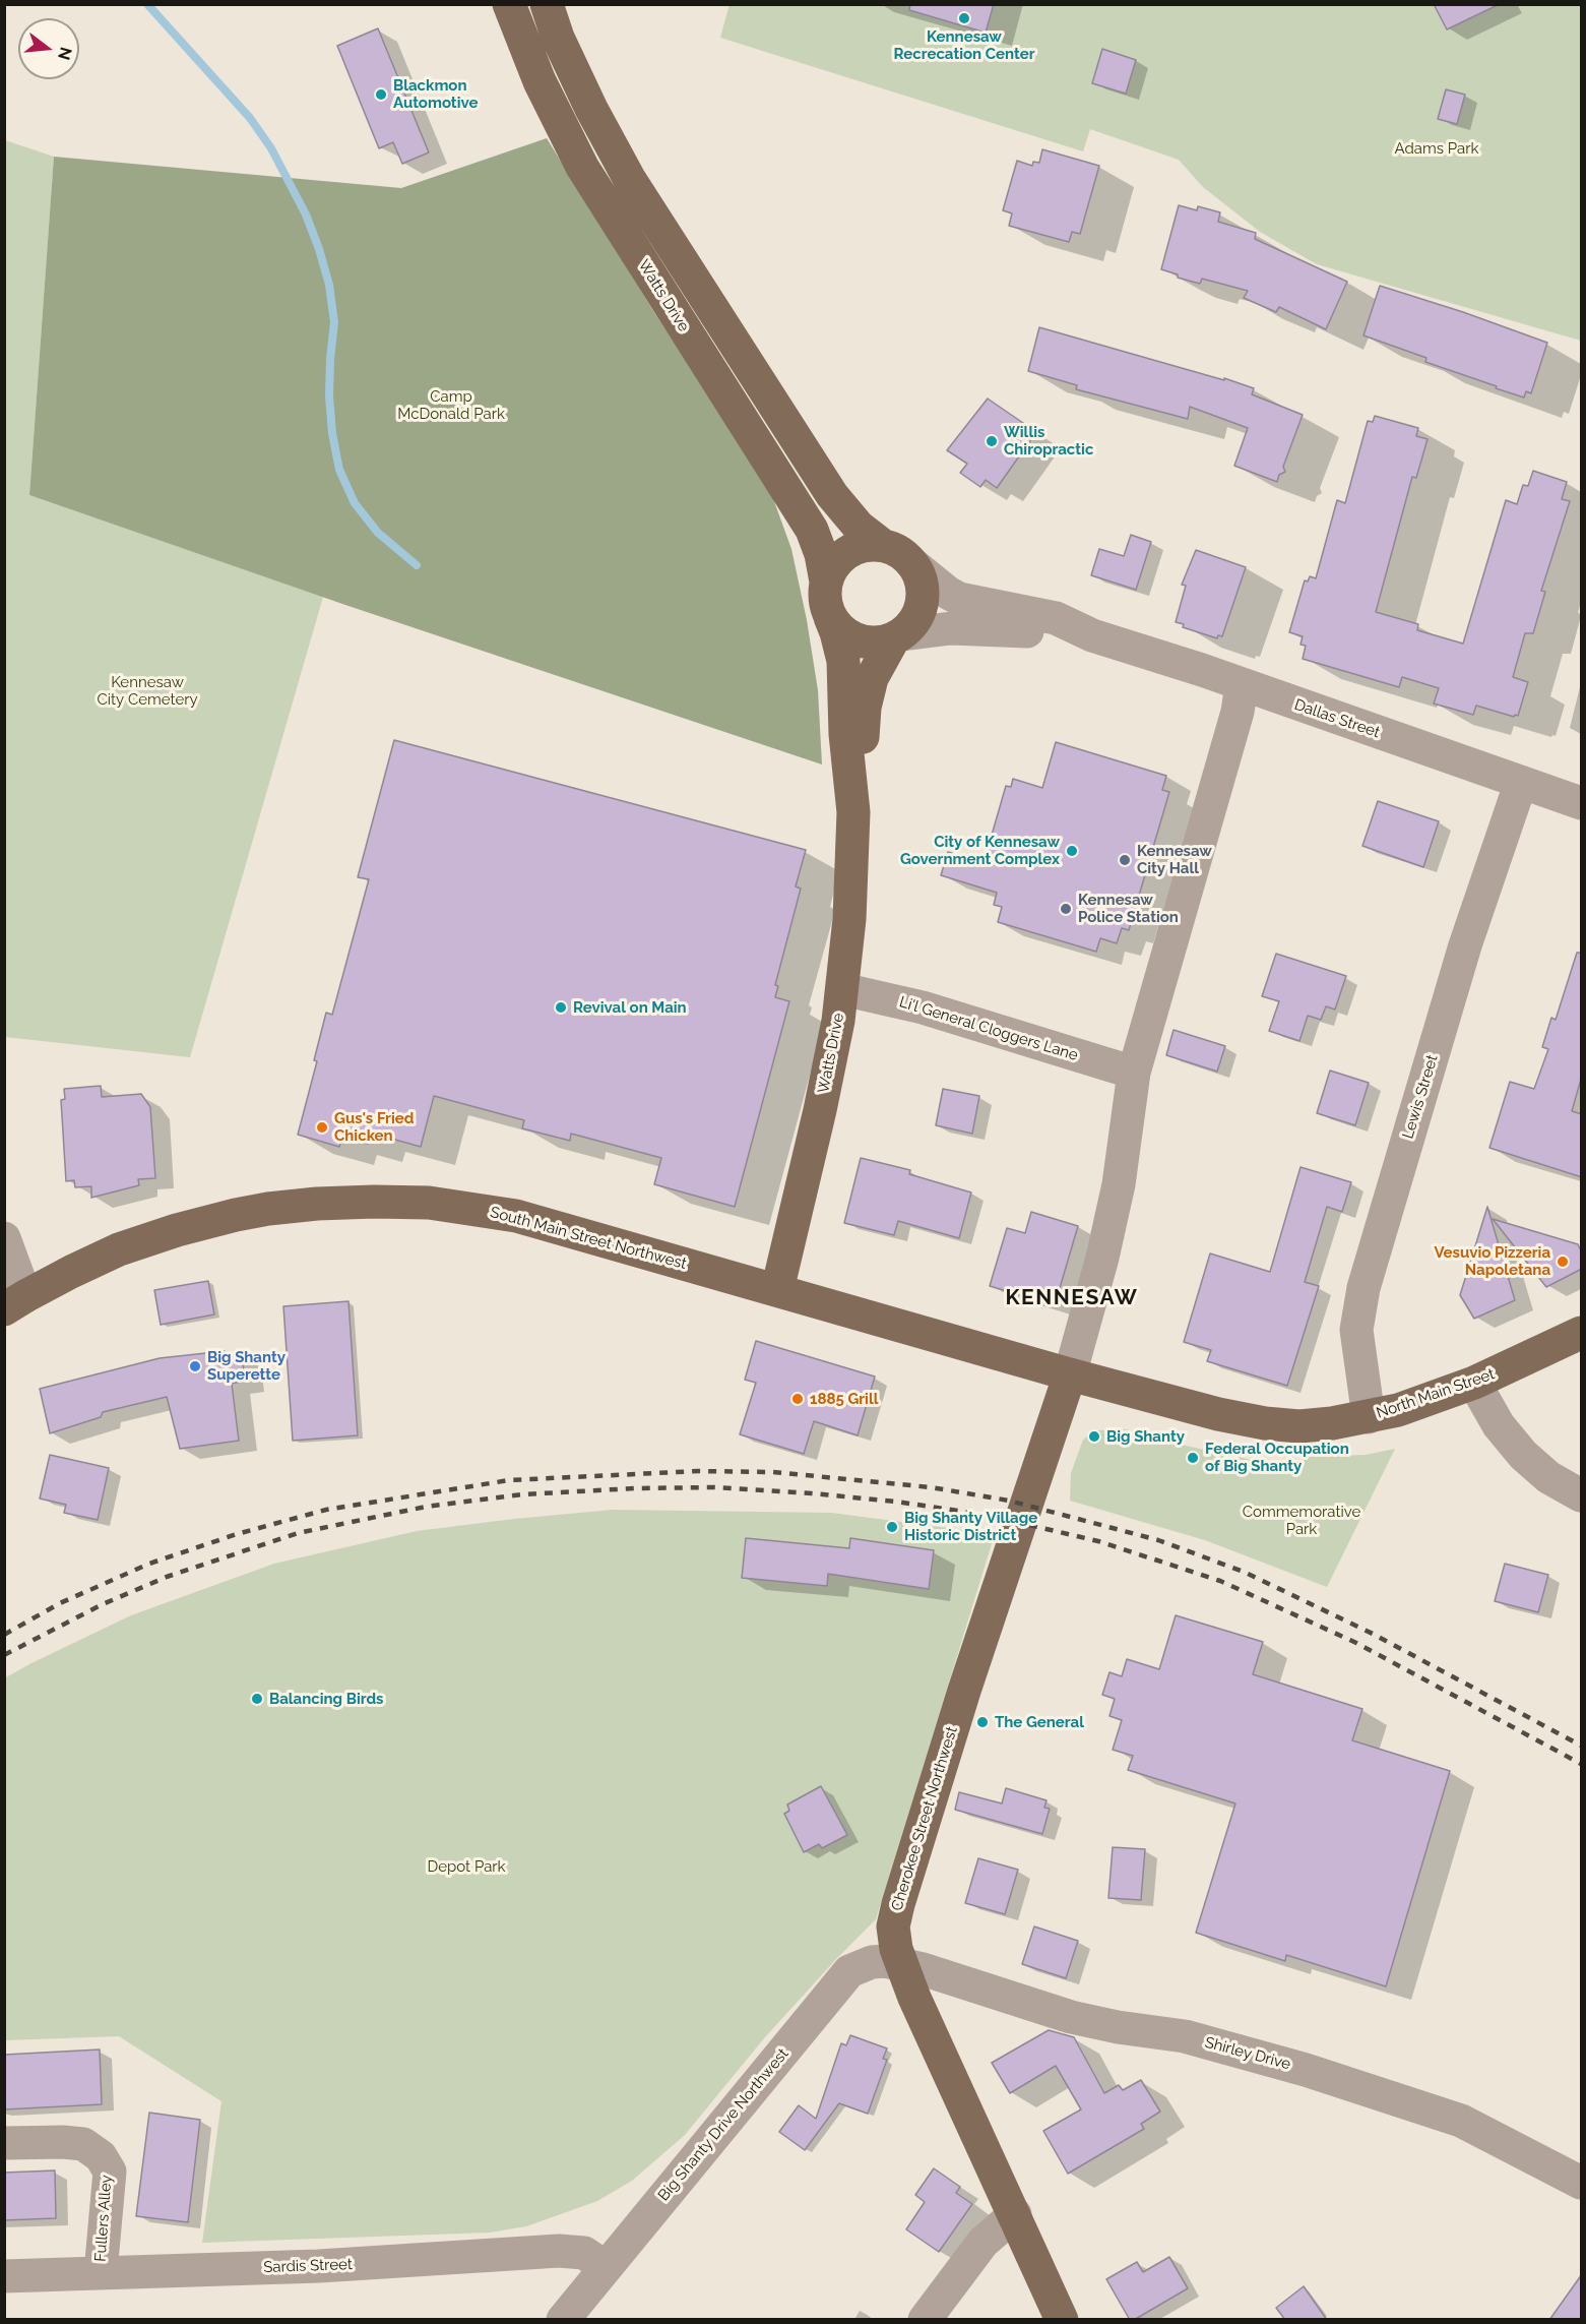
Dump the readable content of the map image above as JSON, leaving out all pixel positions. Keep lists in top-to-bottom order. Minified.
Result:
{"streets":{"main road":["Watts Drive","South Main Street Northwest","North Main Street","Cherokee Street Northwest"],"street":["Dallas Street","Li'l General Cloggers Lane","Lewis Street","Shirley Drive","Big Shanty Drive Northwest","Fullers Alley","Sardis Street"]},"crossings":[["Watts Drive","Dallas Street"],["Watts Drive","Li'l General Cloggers Lane"],["Watts Drive","South Main Street Northwest"],["Dallas Street","Lewis Street"],["Lewis Street","North Main Street"],["South Main Street Northwest","North Main Street"],["South Main Street Northwest","Cherokee Street Northwest"],["North Main Street","Cherokee Street Northwest"],["Cherokee Street Northwest","Shirley Drive"],["Cherokee Street Northwest","Big Shanty Drive Northwest"],["Shirley Drive","Big Shanty Drive Northwest"],["Big Shanty Drive Northwest","Sardis Street"],["Fullers Alley","Sardis Street"]],"districts":["KENNESAW"],"parks":["Adams Park","Camp McDonald Park","Kennesaw City Cemetery","Commemorative Park","Depot Park"],"places":["Kennesaw Recrecation Center","Blackmon Automotive","Willis Chiropractic","City of Kennesaw Government Complex","Kennesaw City Hall","Kennesaw Police Station","Revival on Main","Gus's Fried Chicken","Vesuvio Pizzeria Napoletana","Big Shanty Superette","1885 Grill","Big Shanty","Federal Occupation of Big Shanty","Big Shanty Village Historic District","Balancing Birds","The General"],"north":"right"}
